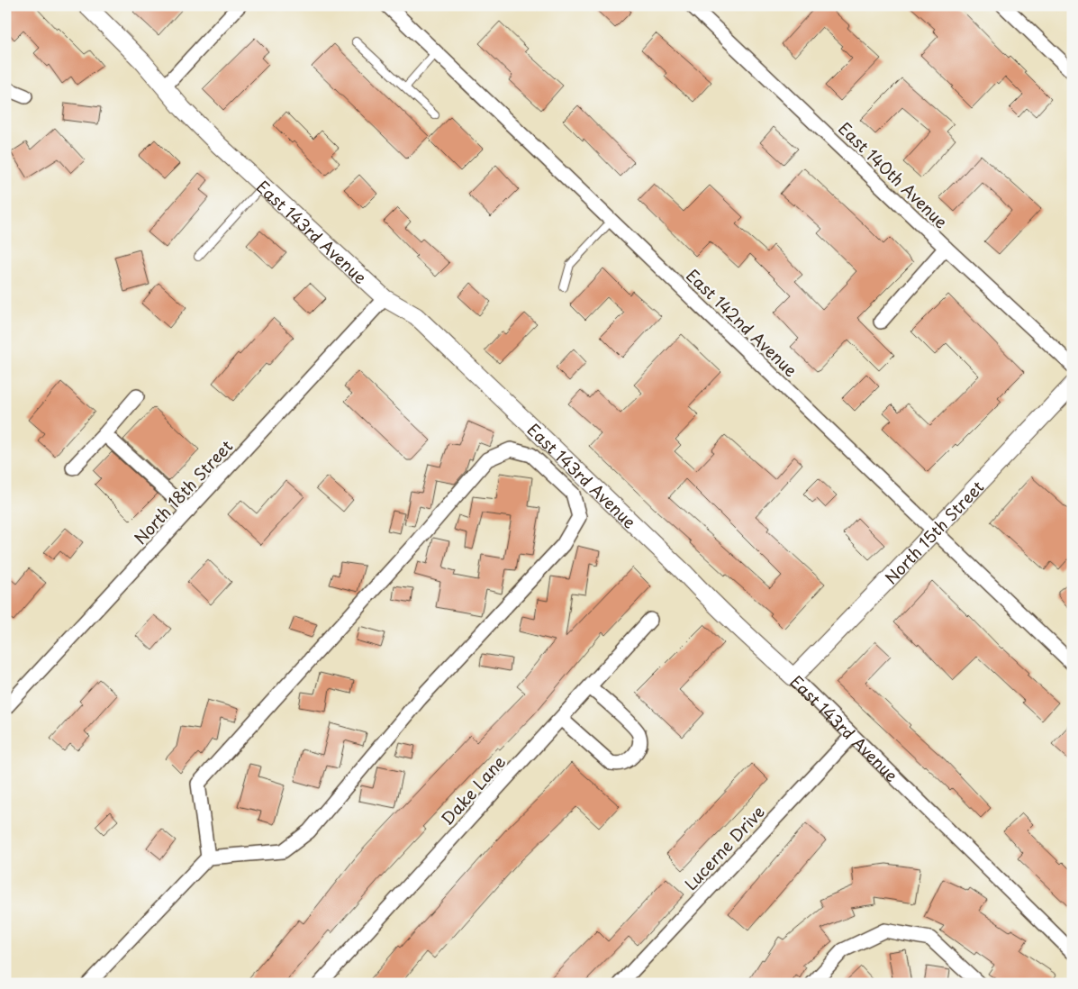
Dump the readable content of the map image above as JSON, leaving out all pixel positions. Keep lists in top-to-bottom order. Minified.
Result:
{"streets":{"street":["East 140th Avenue","East 143rd Avenue","East 142nd Avenue","North 18th Street","North 15th Street","Dake Lane","Lucerne Drive"]},"crossings":[["East 143rd Avenue","North 18th Street"],["East 143rd Avenue","North 15th Street"],["East 143rd Avenue","Lucerne Drive"],["East 142nd Avenue","North 15th Street"]]}
